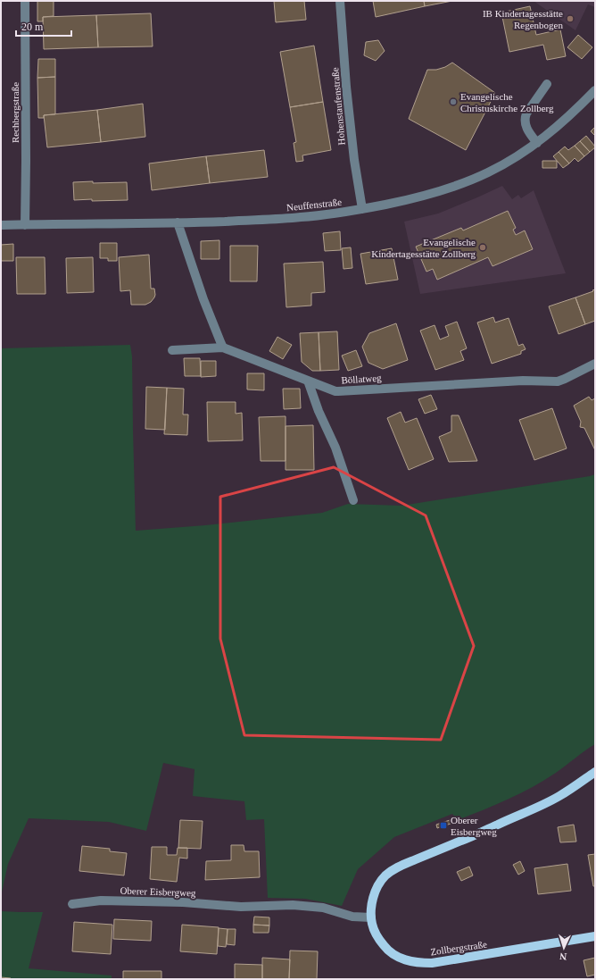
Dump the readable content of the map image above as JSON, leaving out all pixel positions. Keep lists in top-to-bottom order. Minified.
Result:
{"streets":{"main road":["Zollbergstraße"],"street":["Hohenstaufenstraße","Rechbergstraße","Neuffenstraße","Böllatweg","Oberer Eisbergweg"]},"crossings":[["Hohenstaufenstraße","Neuffenstraße"],["Rechbergstraße","Neuffenstraße"],["Oberer Eisbergweg","Zollbergstraße"]],"places":{"other":["IB Kindertagesstätte Regenbogen","Evangelische Christuskirche Zollberg","Evangelische Kindertagesstätte Zollberg"],"transit":["Oberer Eisbergweg"]},"scale_bar":"20 m","north":"bottom"}
